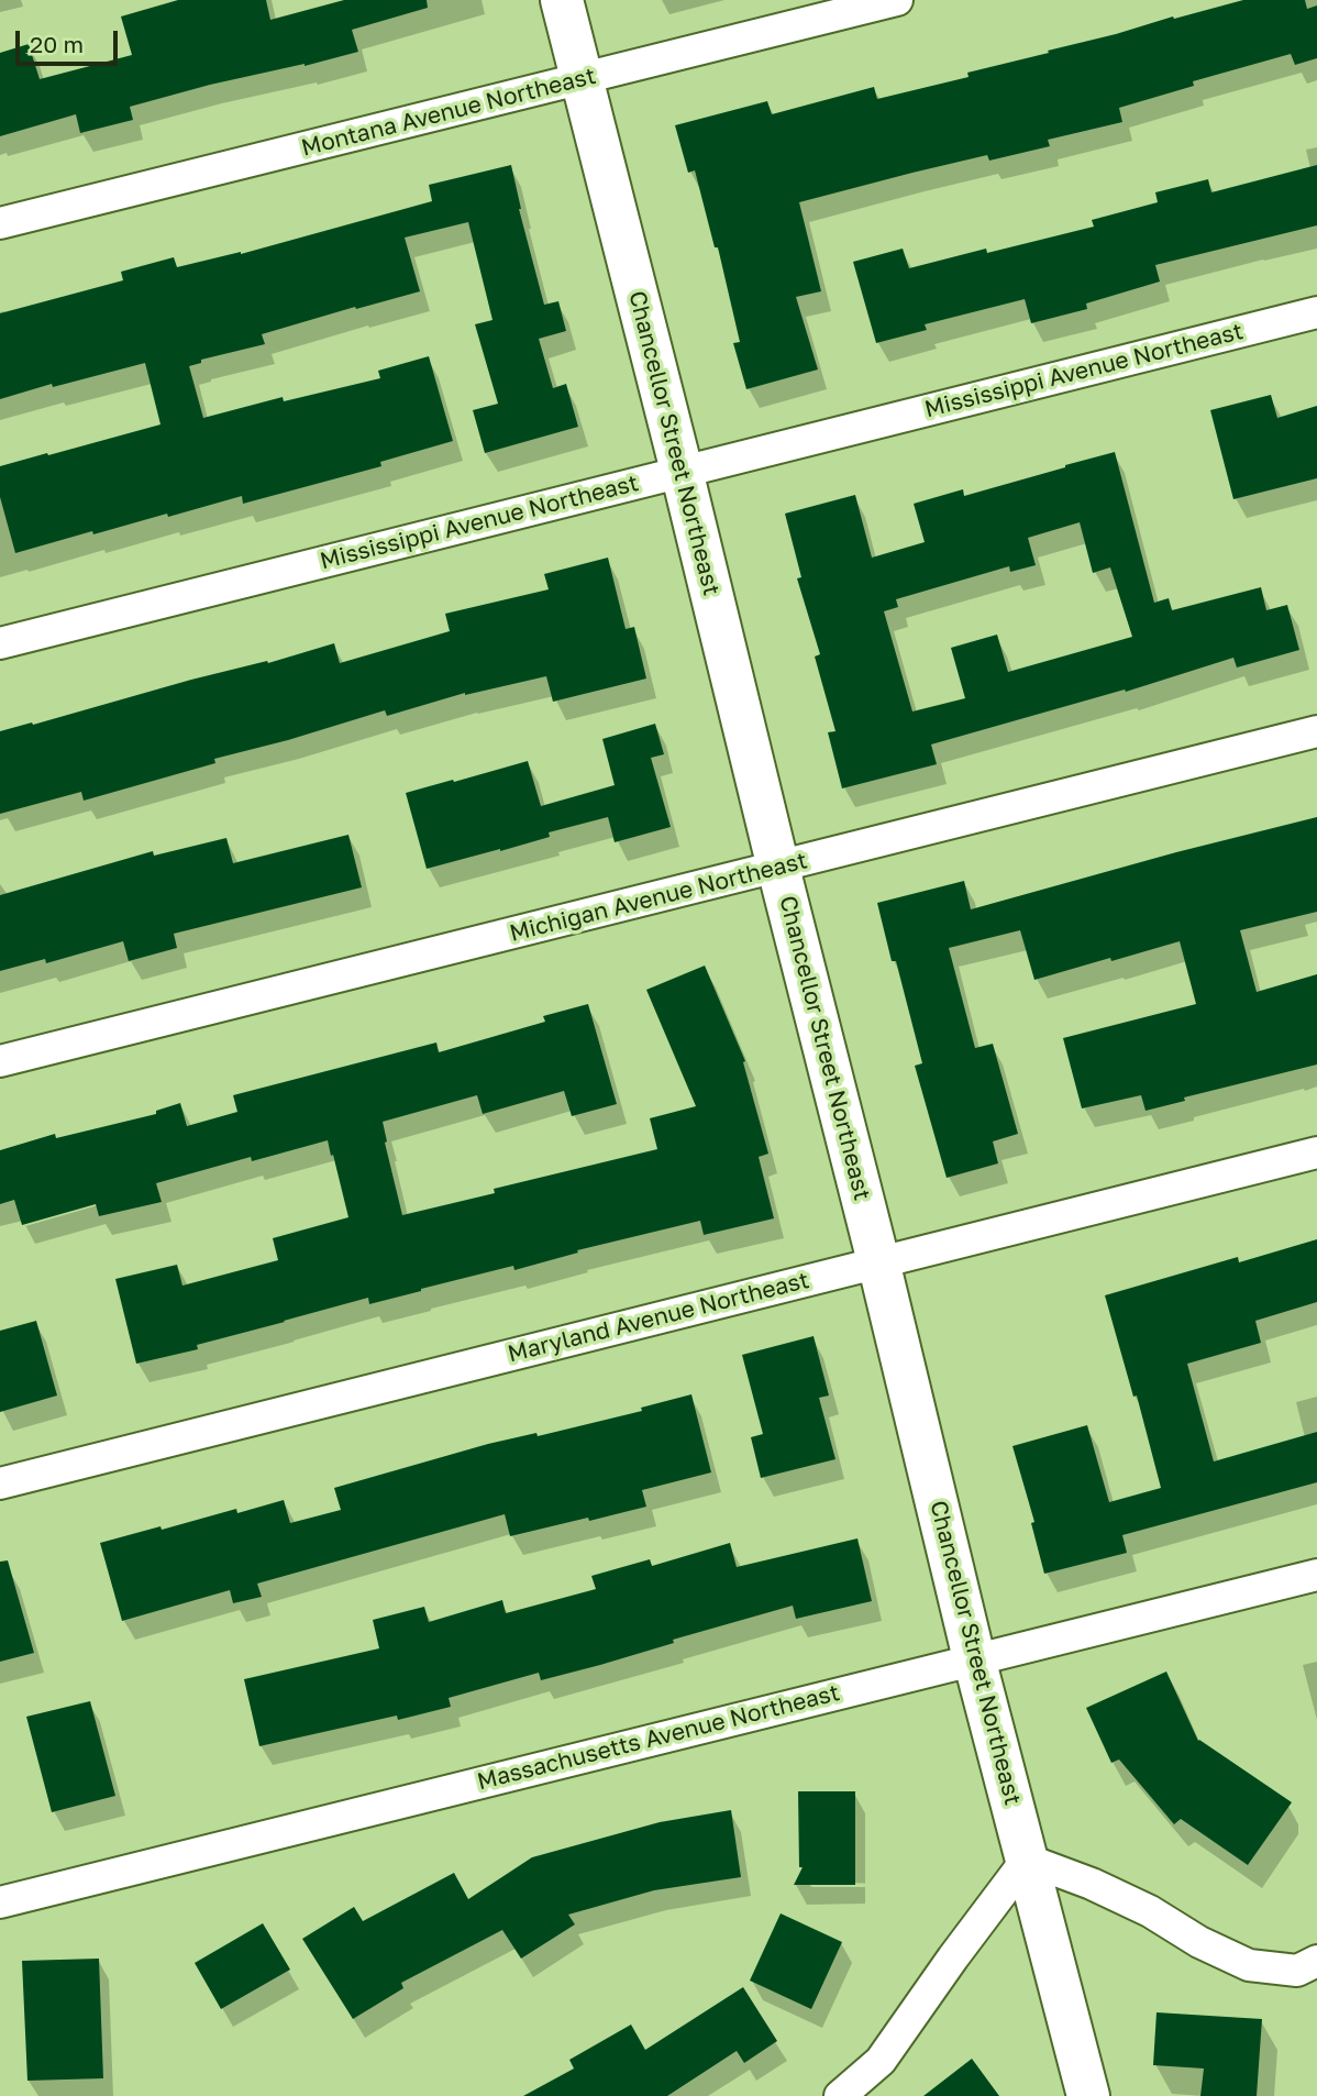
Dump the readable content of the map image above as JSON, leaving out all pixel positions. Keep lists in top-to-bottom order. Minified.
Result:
{"streets":{"street":["Montana Avenue Northeast","Mississippi Avenue Northeast","Chancellor Street Northeast","Michigan Avenue Northeast","Maryland Avenue Northeast","Massachusetts Avenue Northeast"]},"crossings":[["Montana Avenue Northeast","Chancellor Street Northeast"],["Mississippi Avenue Northeast","Chancellor Street Northeast"],["Chancellor Street Northeast","Michigan Avenue Northeast"],["Chancellor Street Northeast","Maryland Avenue Northeast"],["Chancellor Street Northeast","Massachusetts Avenue Northeast"]],"scale_bar":"20 m"}
